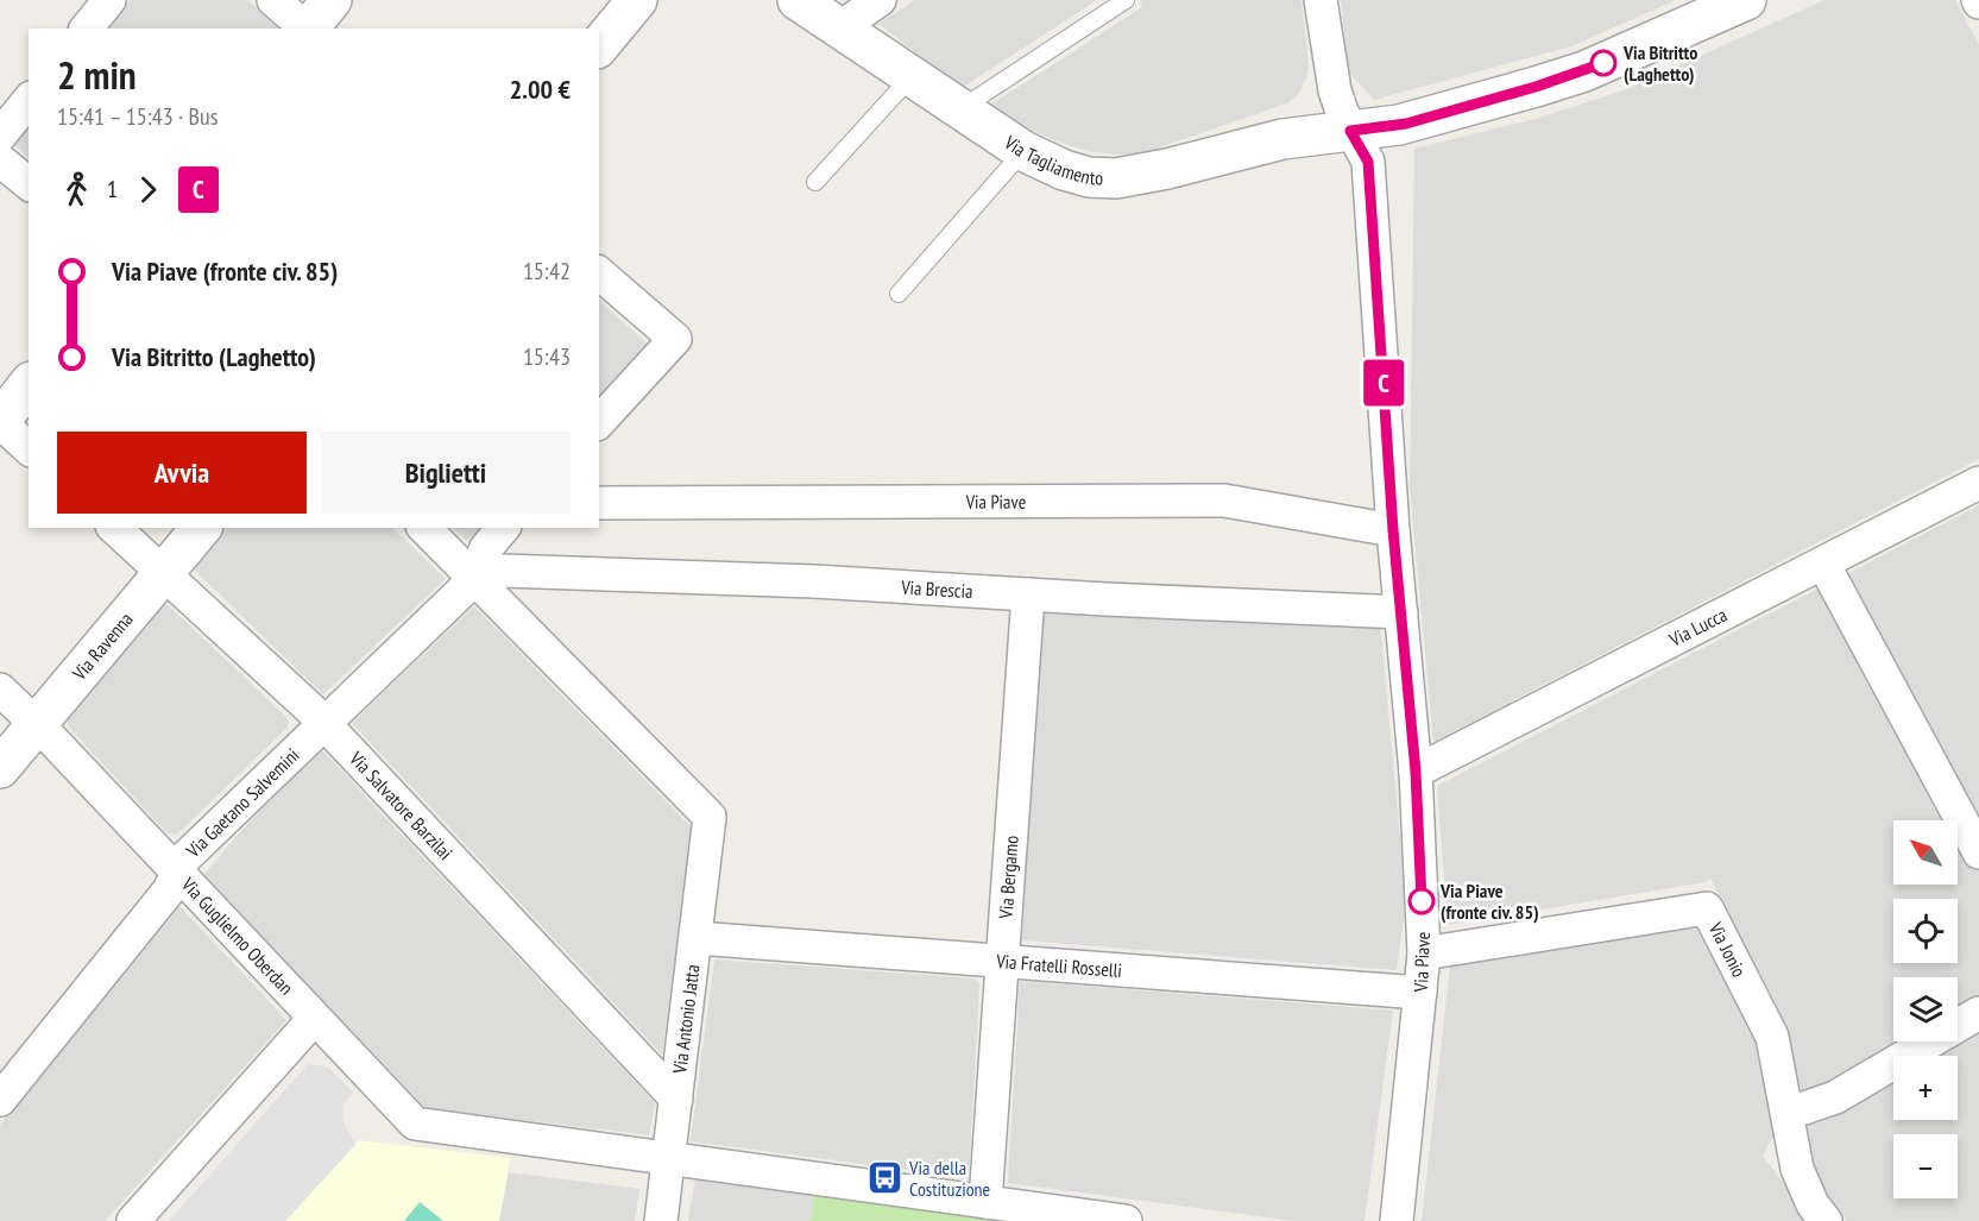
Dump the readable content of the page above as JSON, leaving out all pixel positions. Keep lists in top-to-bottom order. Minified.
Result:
{"streets":{"street":["Via Tagliamento","Via Piave","Via Brescia","Via Lucca","Via Ravenna","Via Gaetano Salvemini","Via Salvatore Barzilai","Via Bergamo","Via Guglielmo Oberdan","Via Jonio","Via Fratelli Rosselli","Via Antonio Jatta"]},"crossings":[["Via Tagliamento","Via Piave"],["Via Piave","Via Brescia"],["Via Piave","Via Lucca"],["Via Piave","Via Jonio"],["Via Piave","Via Fratelli Rosselli"],["Via Brescia","Via Gaetano Salvemini"],["Via Brescia","Via Bergamo"],["Via Brescia","Via Antonio Jatta"],["Via Ravenna","Via Salvatore Barzilai"],["Via Ravenna","Via Guglielmo Oberdan"],["Via Gaetano Salvemini","Via Salvatore Barzilai"],["Via Gaetano Salvemini","Via Guglielmo Oberdan"],["Via Gaetano Salvemini","Via Antonio Jatta"],["Via Salvatore Barzilai","Via Antonio Jatta"],["Via Bergamo","Via Fratelli Rosselli"],["Via Guglielmo Oberdan","Via Antonio Jatta"],["Via Fratelli Rosselli","Via Antonio Jatta"]],"places":{"other":["Via Bitritto (Laghetto)","Via Piave (fronte civ. 85)"],"bus stop":["Via della Costituzione"]},"lines":["bus line C"],"north":"top left","page":{"on_map":"C","heading":["2 min","15:41 – 15:43 · Bus","2.00 €"],"legs":["1","C"],"list":[{"name":"Via Piave (fronte civ. 85)","value":"15:42"},{"name":"Via Bitritto (Laghetto)","value":"15:43"}],"buttons":["Avvia","Biglietti"],"map_buttons":["+","−"]}}
